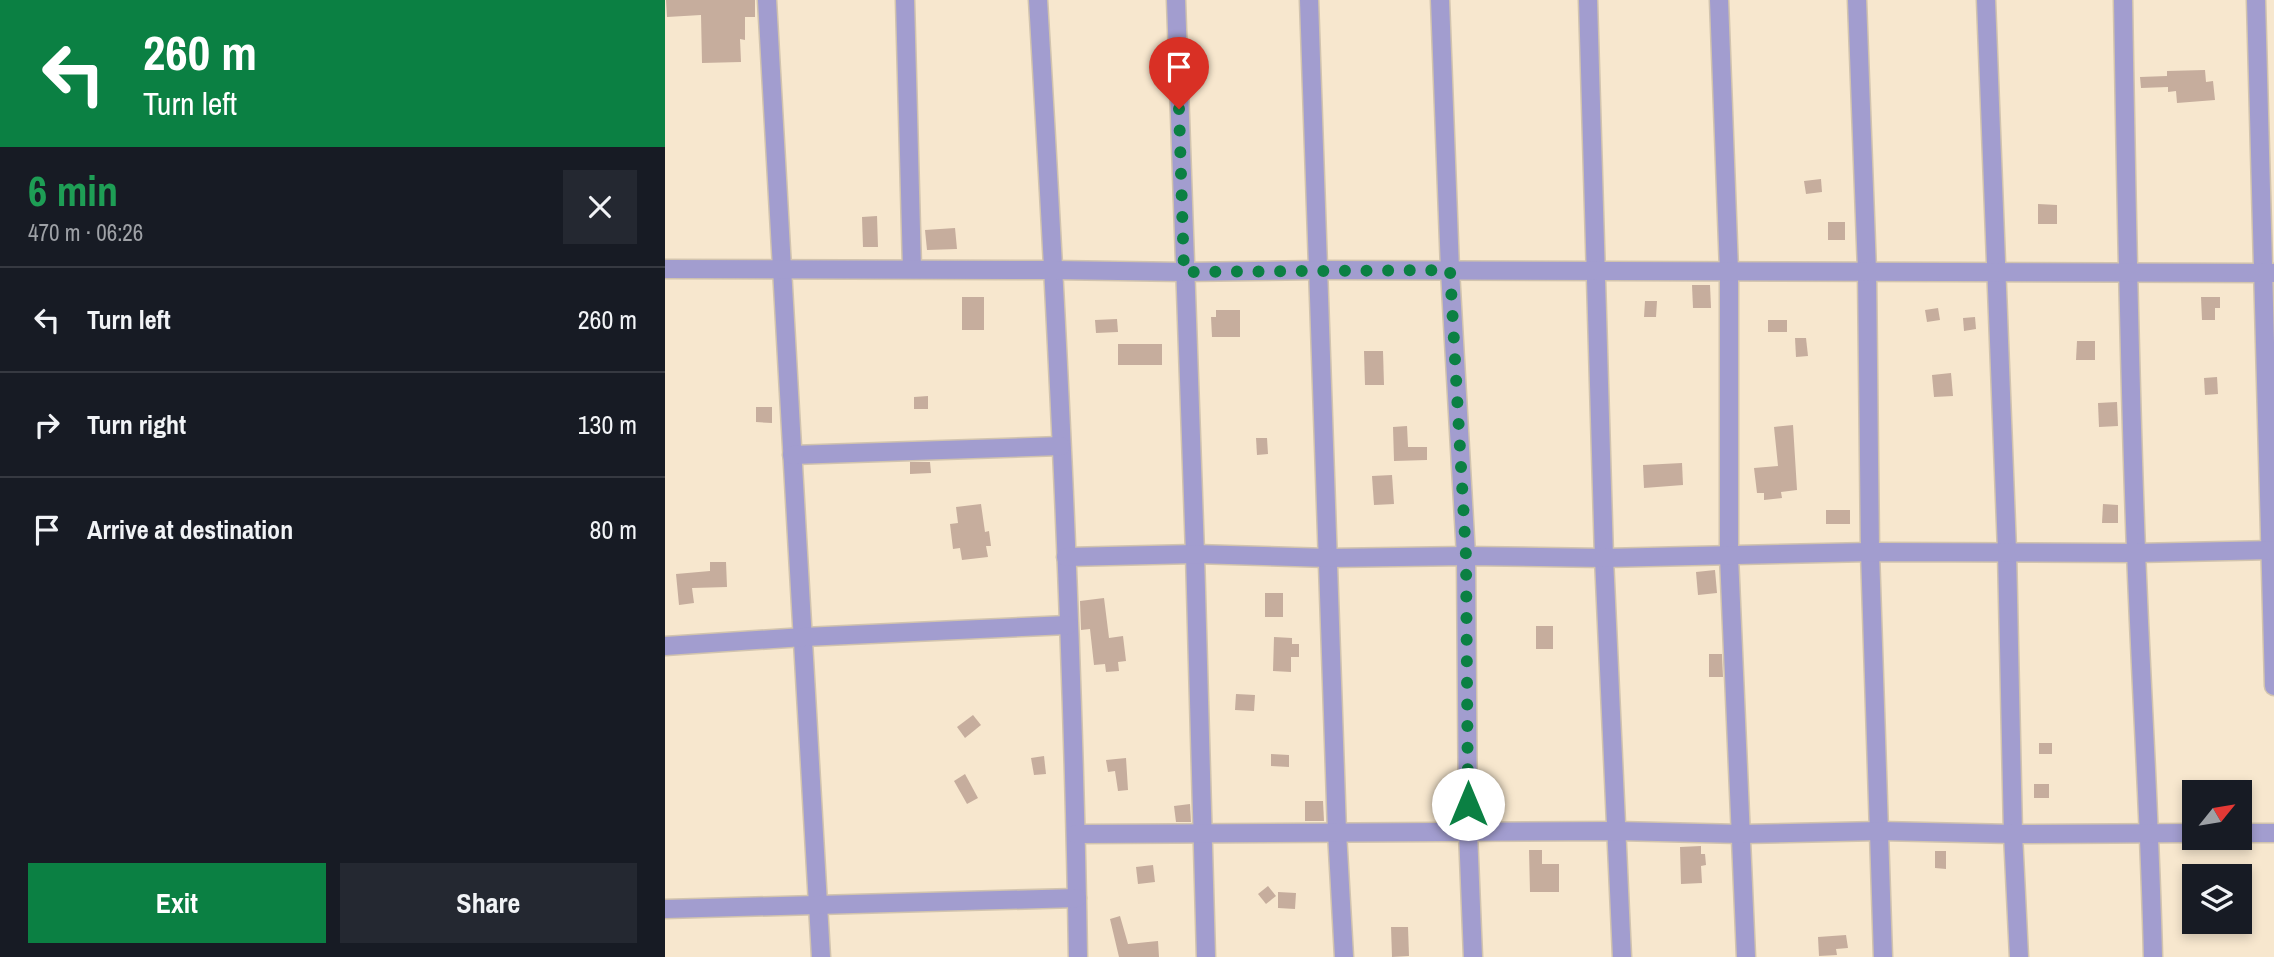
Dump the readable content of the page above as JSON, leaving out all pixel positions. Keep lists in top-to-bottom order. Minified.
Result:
{"north":"top right","page":{"turn":["260 m","Turn left"],"heading":["6 min","470 m · 06:26"],"list":[{"name":"Turn left","value":"260 m"},{"name":"Turn right","value":"130 m"},{"name":"Arrive at destination","value":"80 m"}],"buttons":["Exit","Share"]}}
